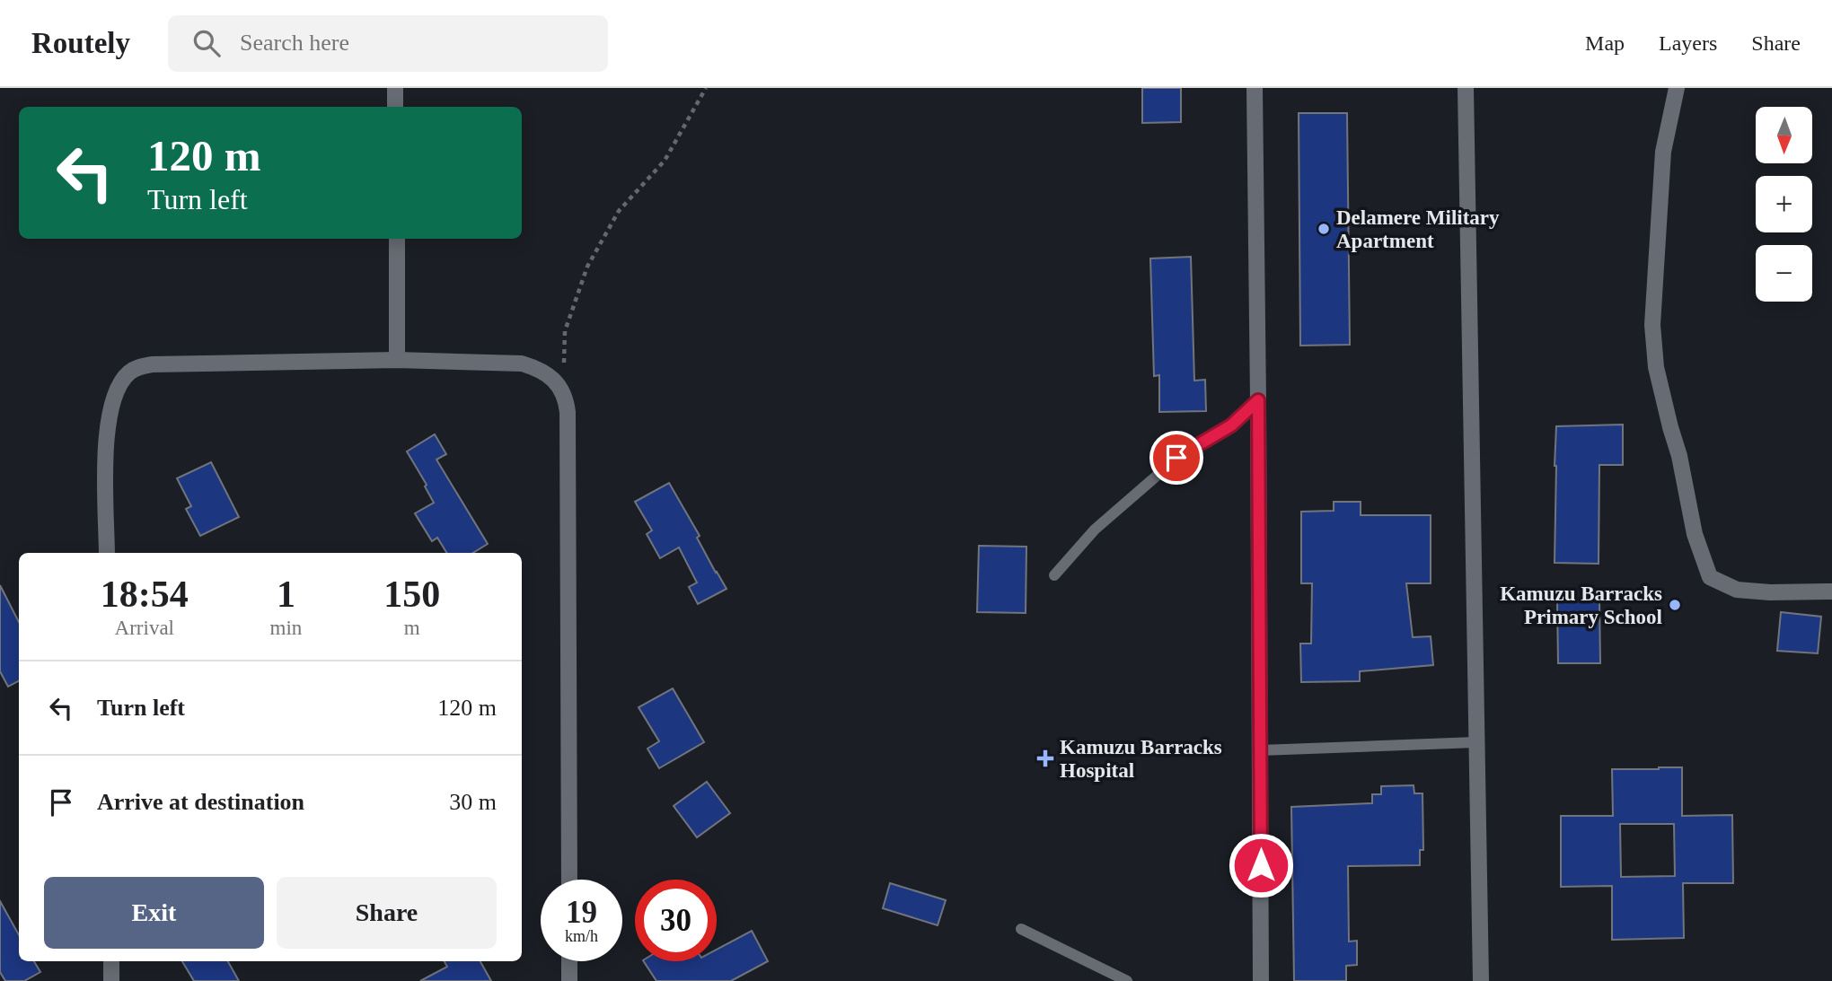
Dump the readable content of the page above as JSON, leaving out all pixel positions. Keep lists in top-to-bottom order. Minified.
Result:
{"places":{"other":["Delamere Military Apartment","Kamuzu Barracks Primary School"],"health":["Kamuzu Barracks Hospital"]},"north":"bottom","page":{"header":"Routely","search":"Search here","nav":["Map","Layers","Share"],"map_buttons":["+","−"],"turn":["120 m","Turn left"],"eta":["18:54","Arrival","1","min","150","m"],"list":[{"name":"Turn left","value":"120 m"},{"name":"Arrive at destination","value":"30 m"}],"buttons":["Exit","Share"],"speed":"19 km/h","limit":"30"}}
